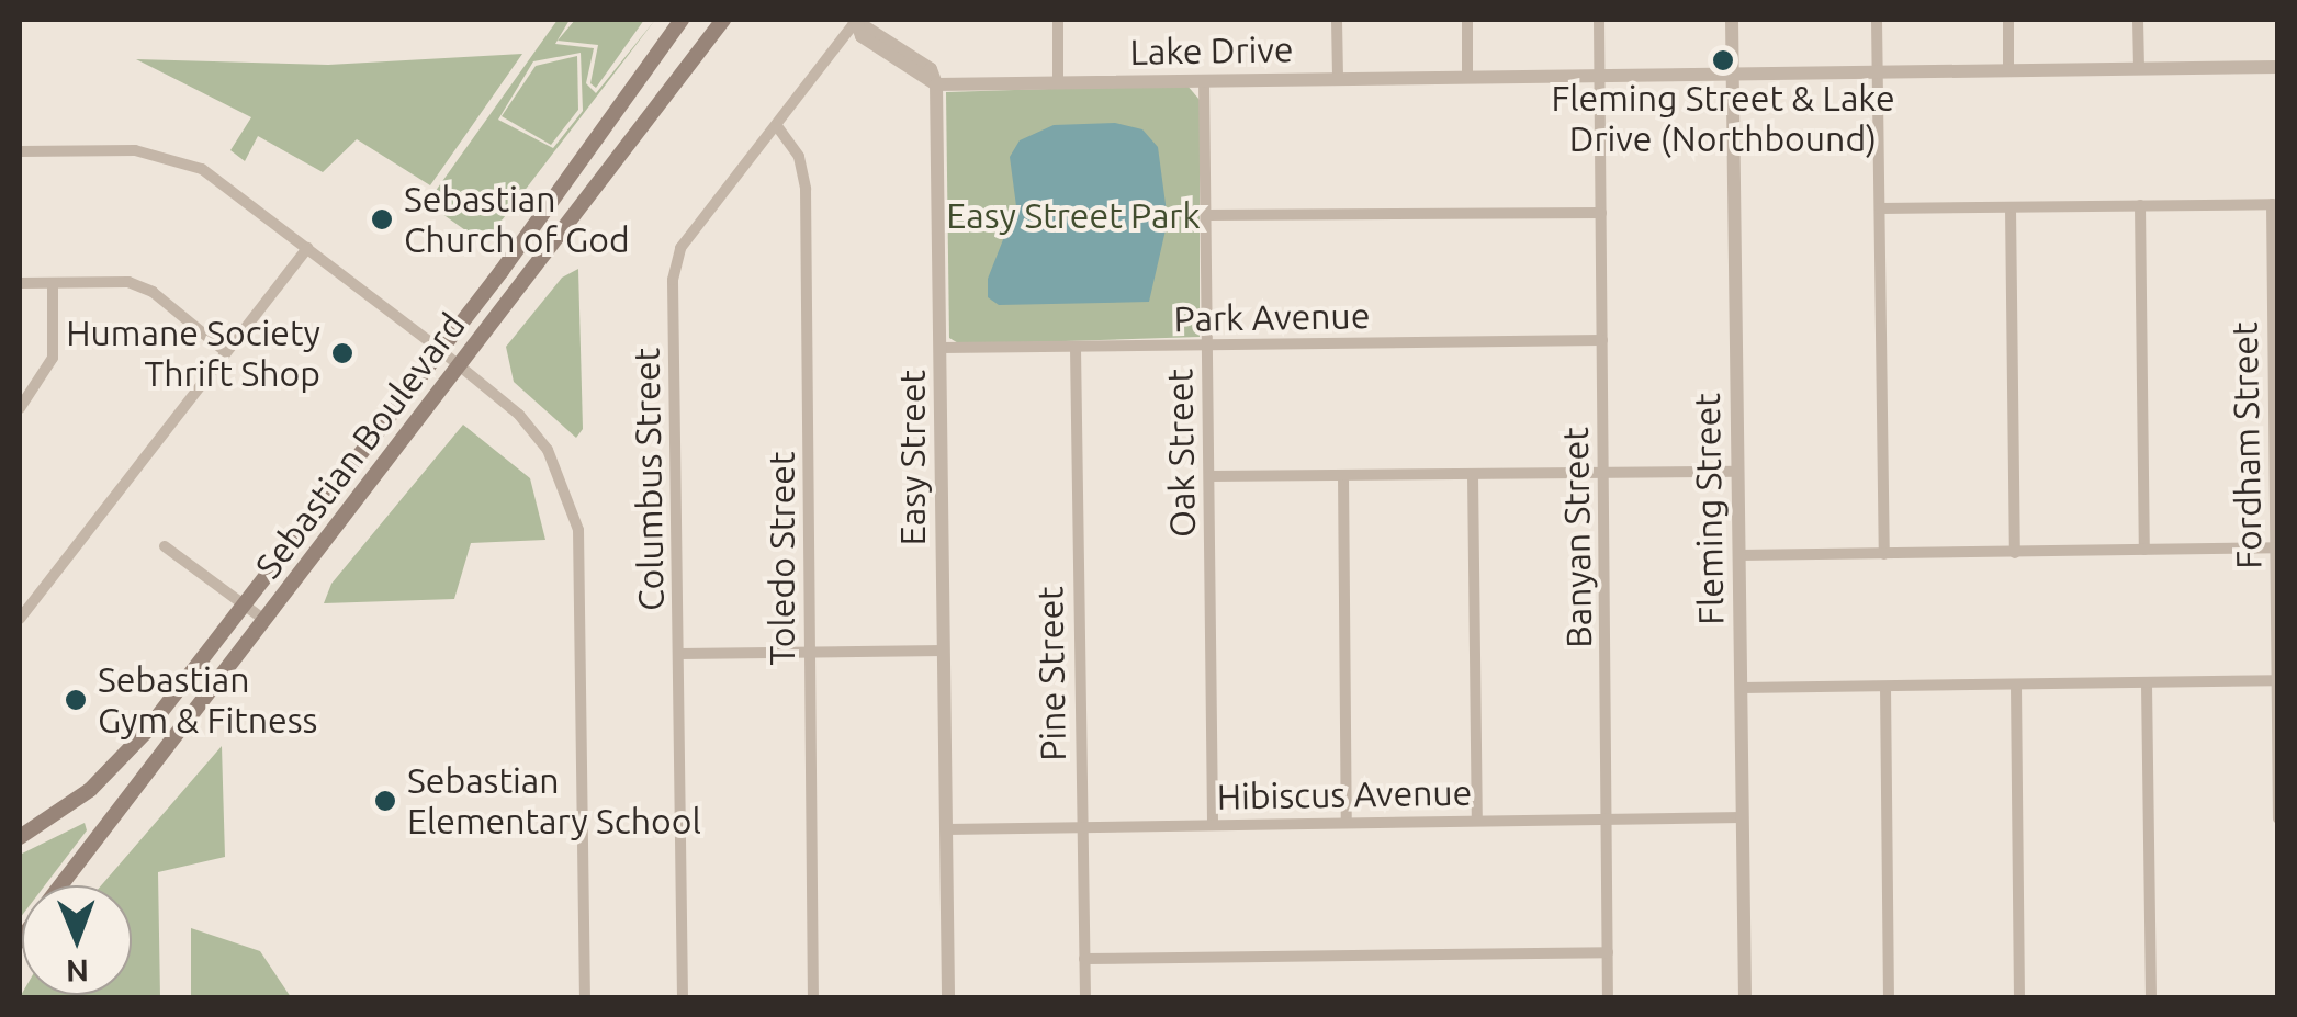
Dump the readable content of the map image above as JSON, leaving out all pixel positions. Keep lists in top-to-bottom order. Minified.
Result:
{"streets":{"main road":["Sebastian Boulevard"],"street":["Lake Drive","Park Avenue","Fordham Street","Oak Street","Easy Street","Columbus Street","Fleming Street","Banyan Street","Toledo Street","Pine Street","Hibiscus Avenue"]},"crossings":[["Lake Drive","Oak Street"],["Lake Drive","Easy Street"],["Lake Drive","Fleming Street"],["Lake Drive","Banyan Street"],["Park Avenue","Oak Street"],["Park Avenue","Easy Street"],["Park Avenue","Banyan Street"],["Park Avenue","Pine Street"],["Oak Street","Hibiscus Avenue"],["Easy Street","Hibiscus Avenue"],["Columbus Street","Toledo Street"],["Fleming Street","Hibiscus Avenue"],["Banyan Street","Hibiscus Avenue"],["Pine Street","Hibiscus Avenue"]],"parks":["Easy Street Park"],"places":["Fleming Street & Lake Drive (Northbound)","Sebastian Church of God","Humane Society Thrift Shop","Sebastian Gym & Fitness","Sebastian Elementary School"],"north":"bottom"}
